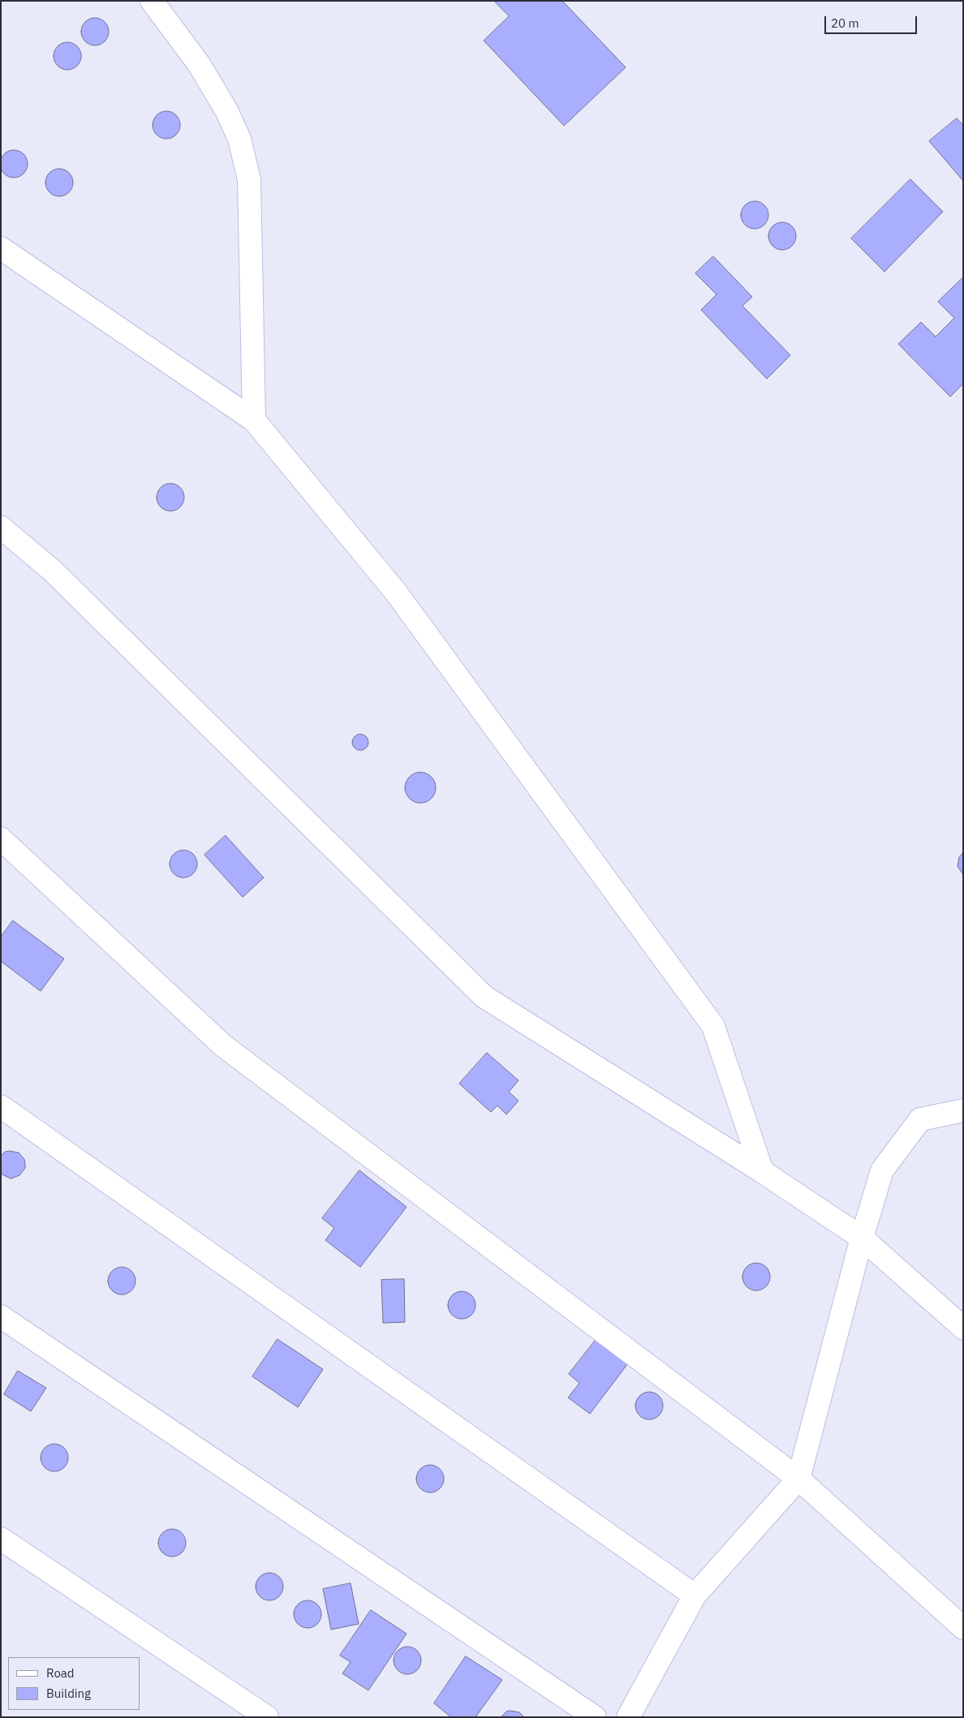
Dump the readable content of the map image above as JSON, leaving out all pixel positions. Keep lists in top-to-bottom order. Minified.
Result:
{"legend":["Road","Building"],"scale_bar":"20 m"}
